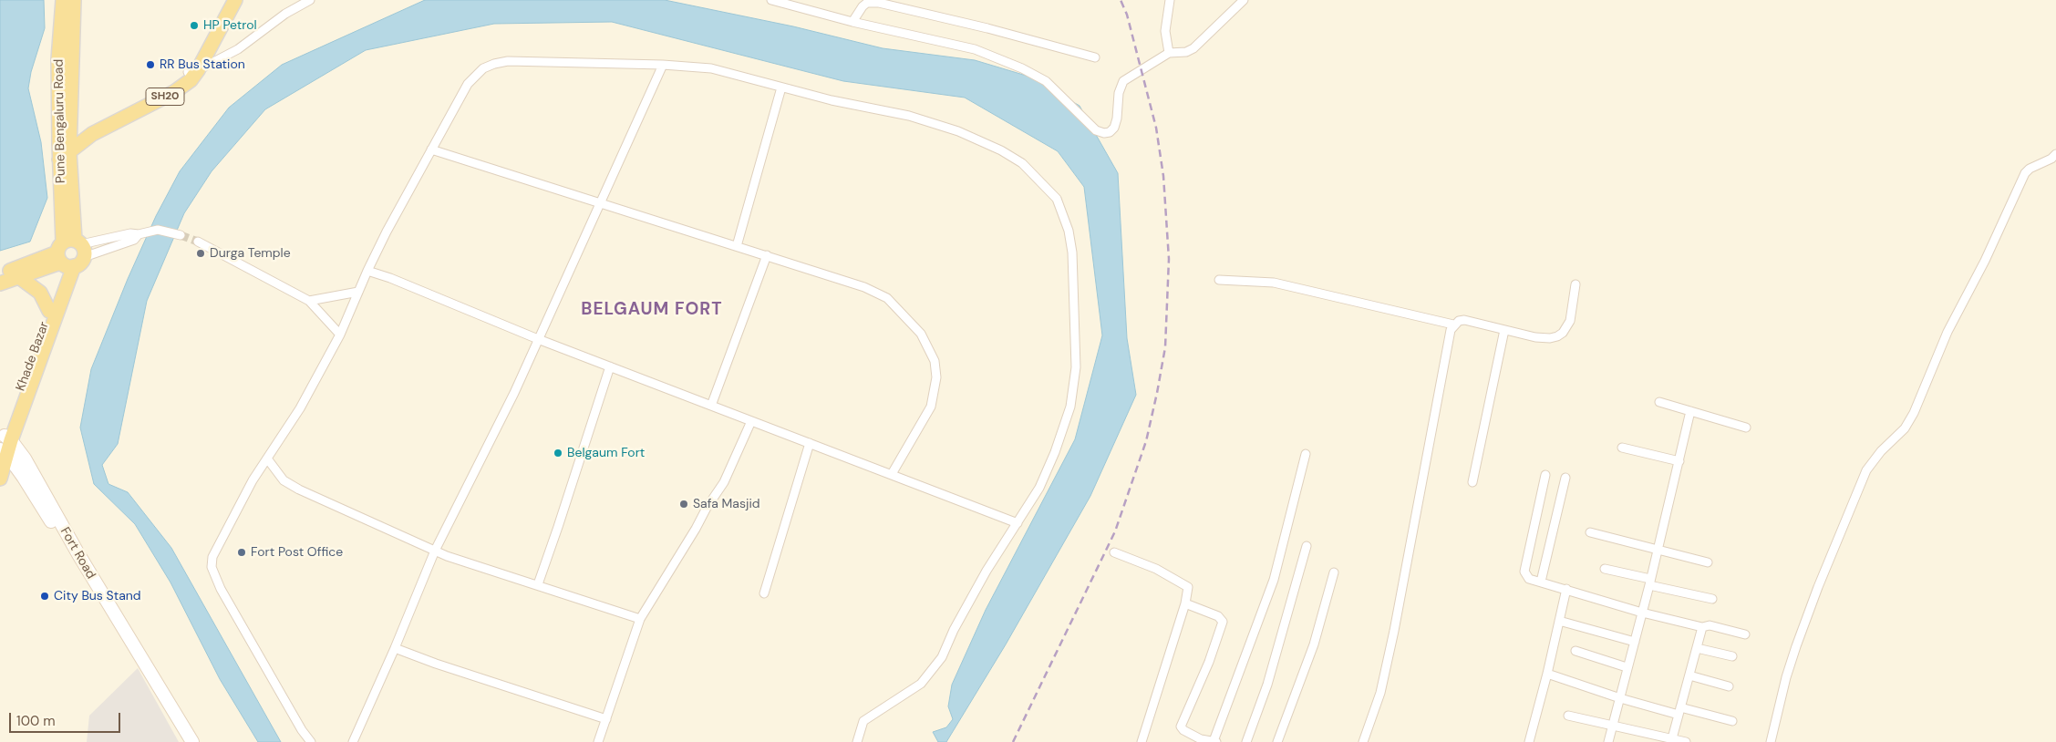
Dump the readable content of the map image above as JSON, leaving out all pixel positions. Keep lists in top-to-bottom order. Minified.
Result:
{"streets":{"main road":["SH20","Pune Bengaluru Road","Khade Bazar","Fort Road"]},"crossings":[["SH20","Pune Bengaluru Road"],["Pune Bengaluru Road","Khade Bazar"],["Khade Bazar","Fort Road"]],"districts":["BELGAUM FORT"],"places":["HP Petrol","RR Bus Station","Durga Temple","Belgaum Fort","Safa Masjid","Fort Post Office","City Bus Stand"],"scale_bar":"100 m"}
